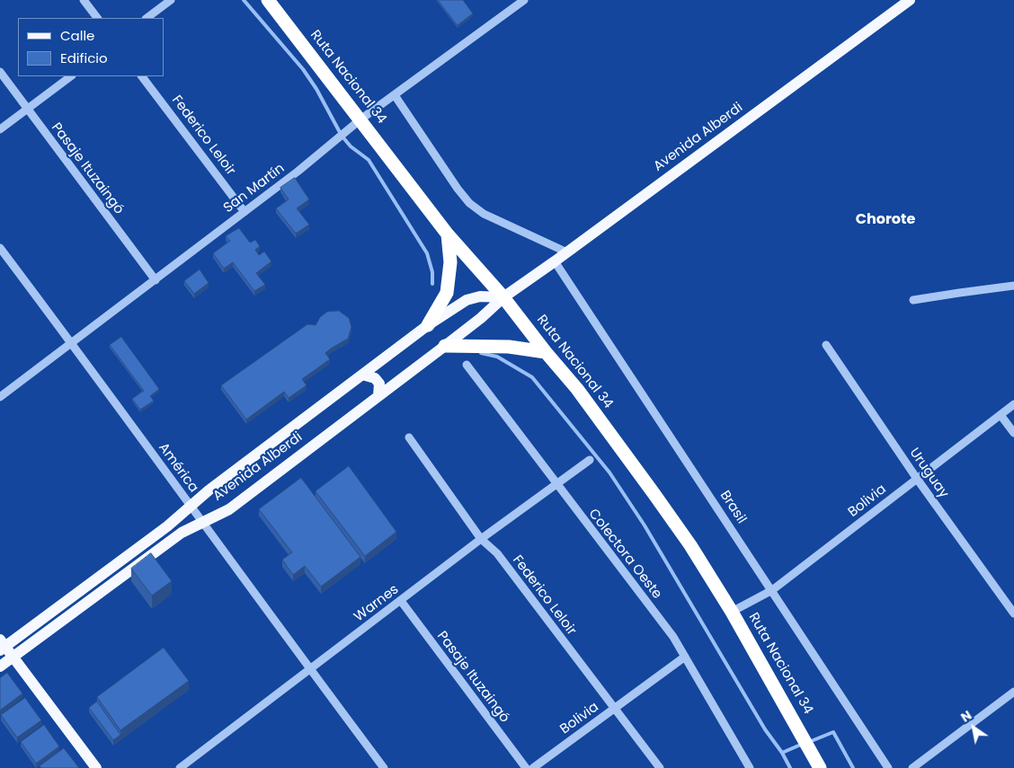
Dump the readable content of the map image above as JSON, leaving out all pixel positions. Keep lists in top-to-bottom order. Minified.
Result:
{"streets":{"highway":["Ruta Nacional 34"],"main road":["Avenida Alberdi"],"street":["Federico Leloir","Pasaje Ituzaingó","San Martín","América","Uruguay","Bolivia","Brasil","Colectora Oeste","Warnes"]},"crossings":[["Ruta Nacional 34","Avenida Alberdi"],["Ruta Nacional 34","San Martín"],["Ruta Nacional 34","Bolivia"],["Federico Leloir","San Martín"],["Federico Leloir","Bolivia"],["Federico Leloir","Warnes"],["Avenida Alberdi","América"],["Avenida Alberdi","Brasil"],["Pasaje Ituzaingó","San Martín"],["Pasaje Ituzaingó","Warnes"],["San Martín","América"],["América","Warnes"],["Uruguay","Bolivia"],["Bolivia","Brasil"],["Bolivia","Colectora Oeste"],["Colectora Oeste","Warnes"]],"districts":["Chorote"],"legend":["Calle","Edificio"],"north":"top left"}
